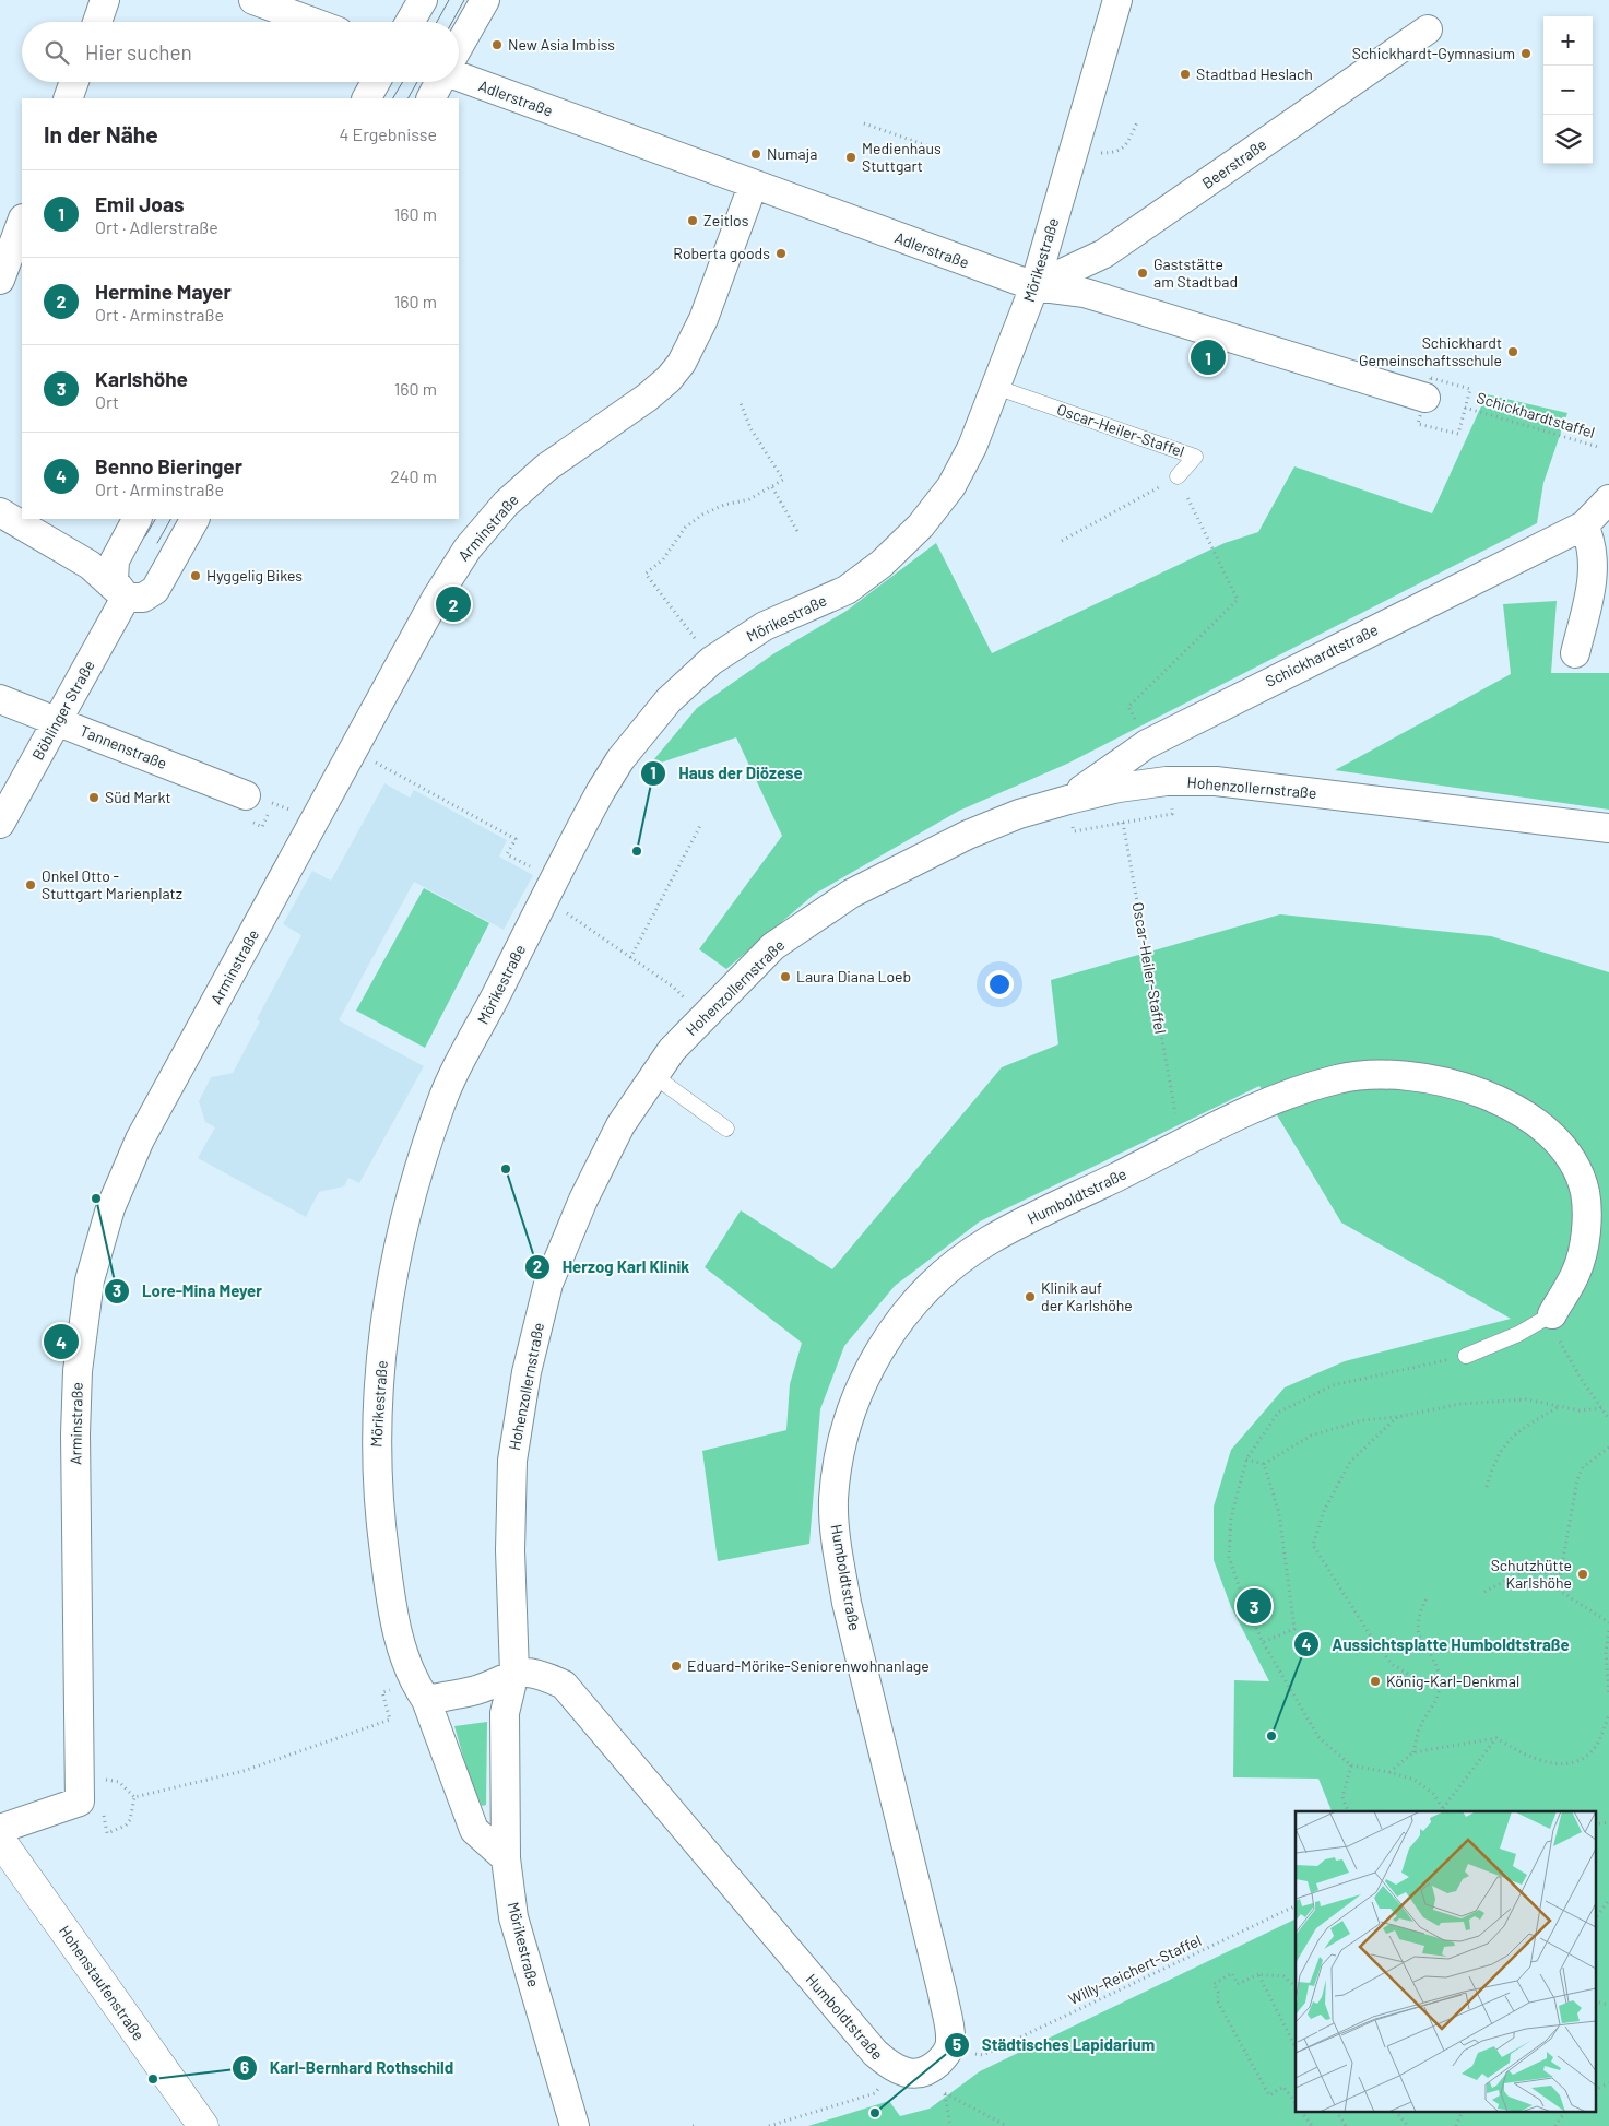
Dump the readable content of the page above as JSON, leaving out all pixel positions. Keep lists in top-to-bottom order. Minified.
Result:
{"streets":{"street":["Adlerstraße","Beerstraße","Mörikestraße","Arminstraße","Schickhardtstraße","Böblinger Straße","Tannenstraße","Hohenzollernstraße","Humboldtstraße","Hohenstaufenstraße"],"lane":["Oscar-Heiler-Staffel"],"path":["Schickhardtstaffel","Willy-Reichert-Staffel"]},"crossings":[["Adlerstraße","Beerstraße"],["Adlerstraße","Mörikestraße"],["Adlerstraße","Schickhardtstaffel"],["Adlerstraße","Arminstraße"],["Beerstraße","Mörikestraße"],["Mörikestraße","Oscar-Heiler-Staffel"],["Mörikestraße","Hohenzollernstraße"],["Mörikestraße","Humboldtstraße"],["Schickhardtstraße","Hohenzollernstraße"],["Böblinger Straße","Tannenstraße"],["Hohenzollernstraße","Humboldtstraße"]],"places":["New Asia Imbiss","Schickhardt-Gymnasium","Stadtbad Heslach","Numaja","Medienhaus Stuttgart","Zeitlos","Roberta goods","Gaststätte am Stadtbad","Schickhardt Gemeinschaftsschule","Hyggelig Bikes","Süd Markt","Haus der Diözese","Onkel Otto - Stuttgart Marienplatz","Laura Diana Loeb","Herzog Karl Klinik","Lore-Mina Meyer","Klinik auf der Karlshöhe","Schutzhütte Karlshöhe","Eduard-Mörike-Seniorenwohnanlage","König-Karl-Denkmal","Aussichtsplatte Humboldtstraße","Karl-Bernhard Rothschild","Städtisches Lapidarium"],"page":{"map_buttons":["+","−"],"search":"Hier suchen","heading":["In der Nähe","4 Ergebnisse"],"list":[{"mark":"1","name":"Emil Joas","note":"Ort · Adlerstraße","value":"160 m"},{"mark":"2","name":"Hermine Mayer","note":"Ort · Arminstraße","value":"160 m"},{"mark":"3","name":"Karlshöhe","note":"Ort","value":"160 m"},{"mark":"4","name":"Benno Bieringer","note":"Ort · Arminstraße","value":"240 m"}],"pins":["1","2","4","3"]}}
